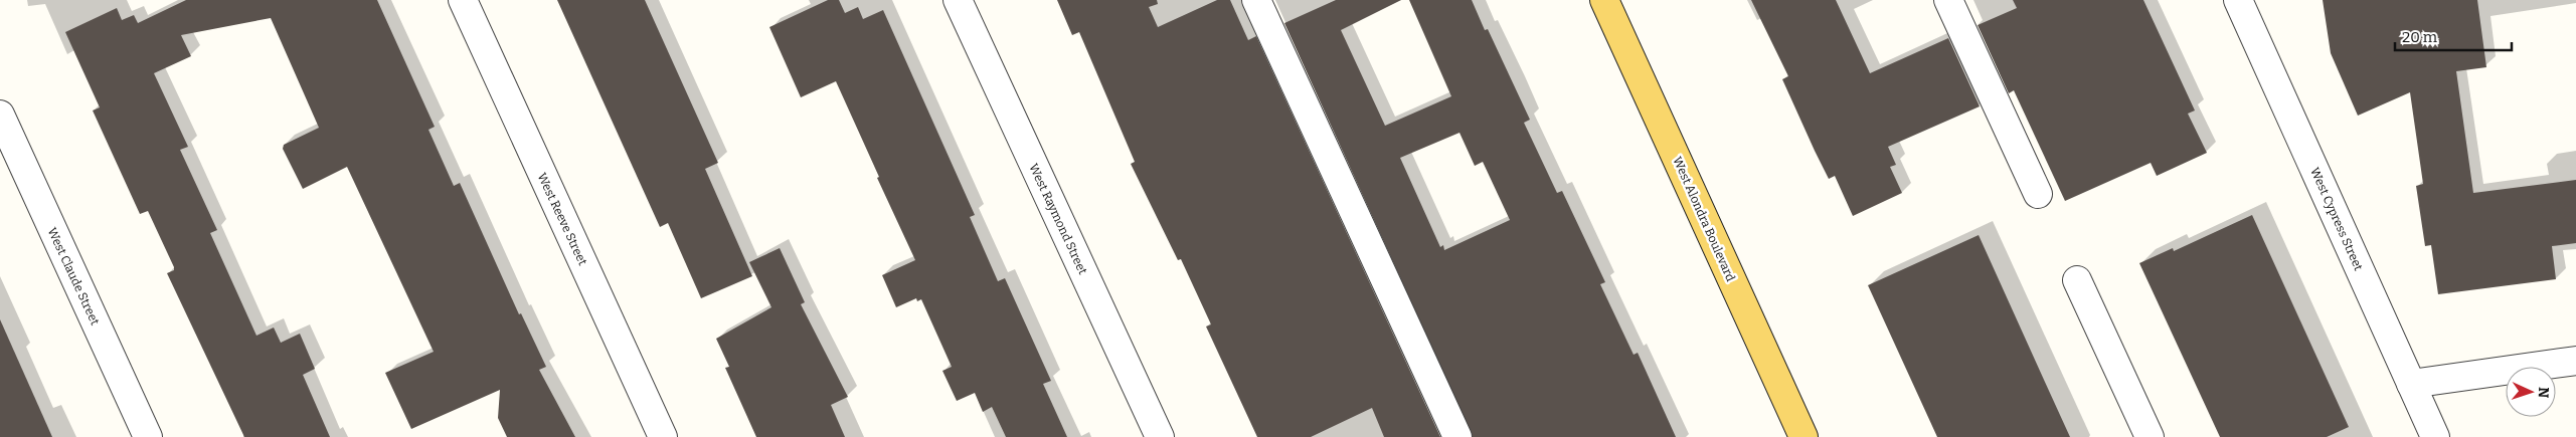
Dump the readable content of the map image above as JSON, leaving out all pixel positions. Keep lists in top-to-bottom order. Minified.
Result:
{"streets":{"main road":["West Alondra Boulevard"],"street":["West Reeve Street","West Raymond Street","West Cypress Street","West Claude Street"]},"scale_bar":"20 m","north":"right"}
